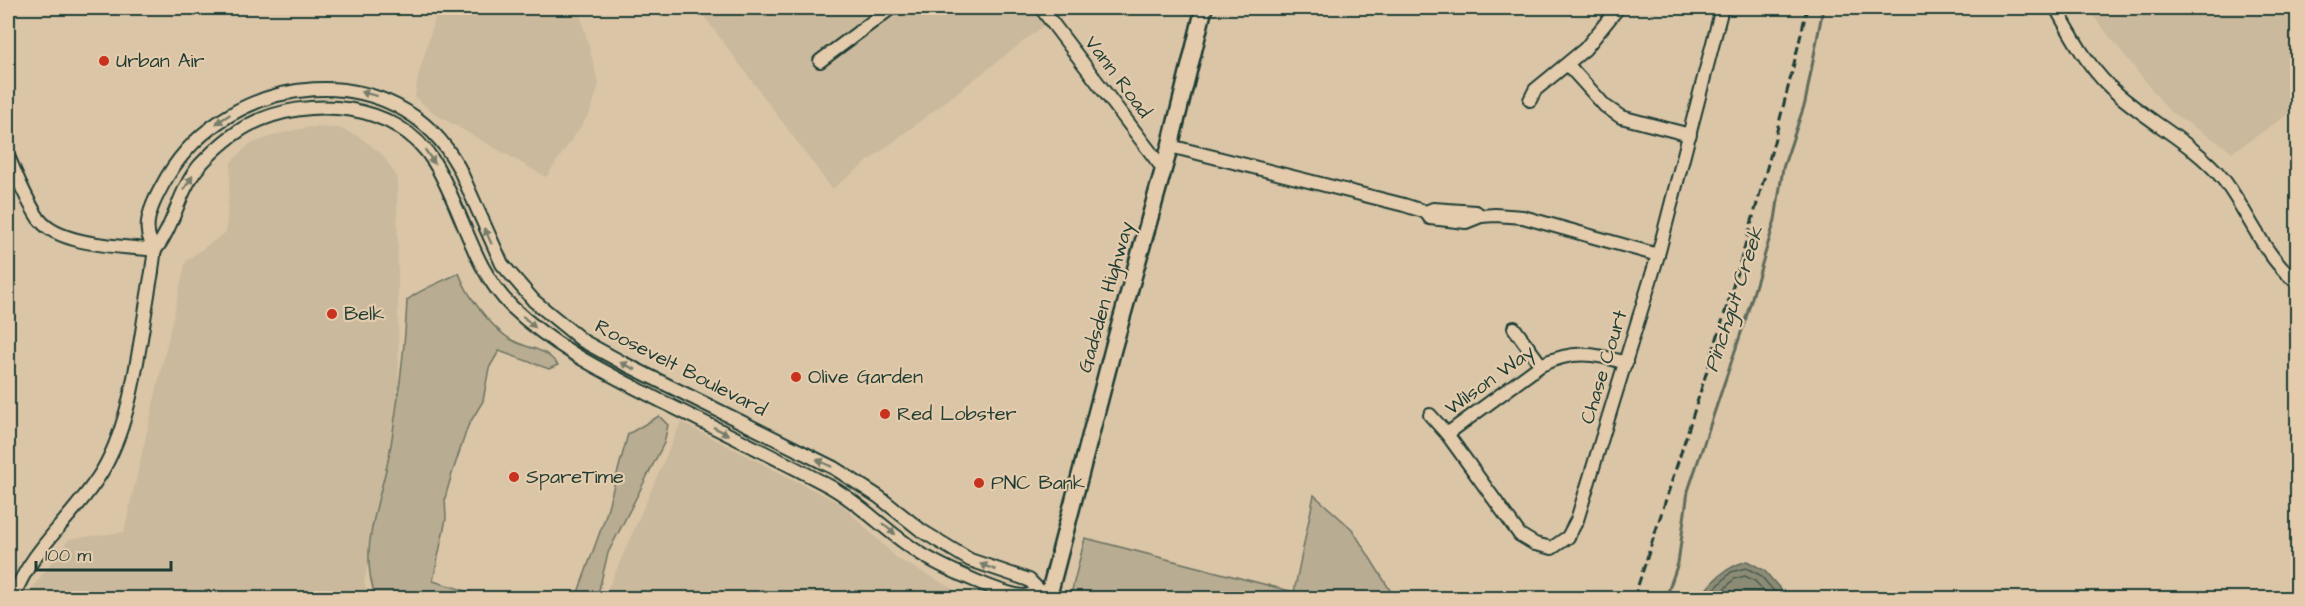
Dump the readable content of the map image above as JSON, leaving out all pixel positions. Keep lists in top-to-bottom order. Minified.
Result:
{"streets":{"main road":["Gadsden Highway"],"street":["Vann Road","Chase Court","Roosevelt Boulevard","Wilson Way"]},"crossings":[["Vann Road","Gadsden Highway"],["Gadsden Highway","Roosevelt Boulevard"],["Chase Court","Wilson Way"]],"water":["Pinchgut Creek"],"places":["Urban Air","Belk","Olive Garden","Red Lobster","SpareTime","PNC Bank"],"scale_bar":"100 m"}
